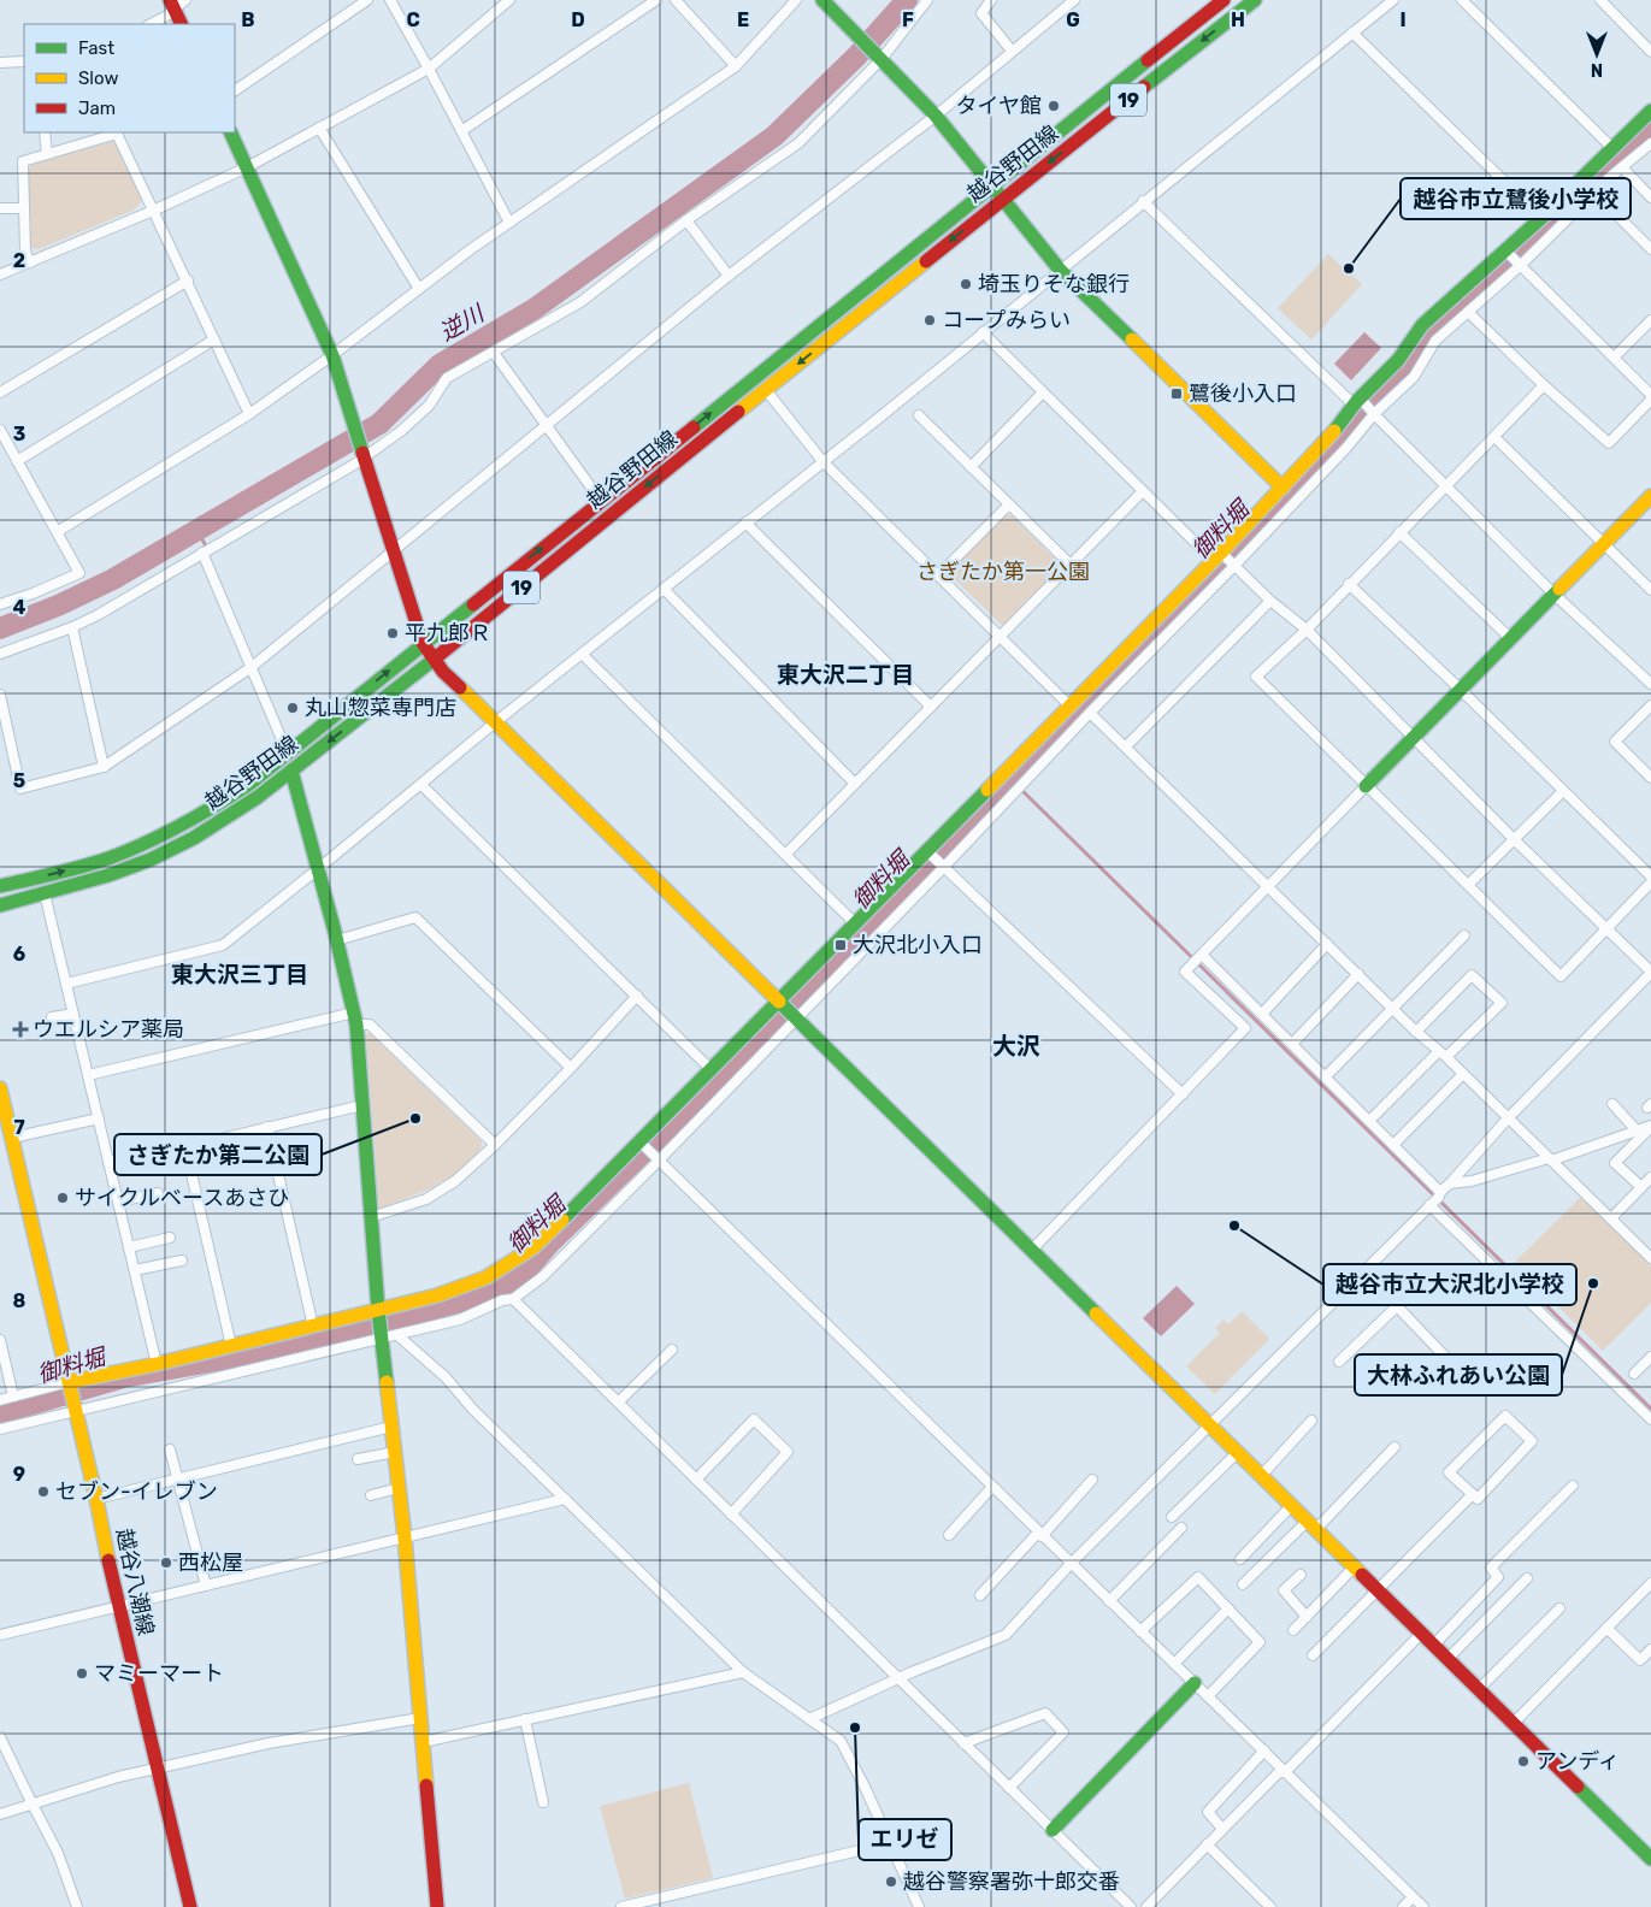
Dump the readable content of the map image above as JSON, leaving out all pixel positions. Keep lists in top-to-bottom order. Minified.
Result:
{"streets":{"street":["19","越谷野田線","越谷八潮線"]},"districts":["東大沢二丁目","東大沢三丁目","大沢"],"water":["逆川","御料堀"],"parks":["さぎたか第一公園"],"places":{"other":["タイヤ館","越谷市立鷺後小学校","埼玉りそな銀行","コープみらい","平九郎Ｒ","丸山惣菜専門店","さぎたか第二公園","サイクルベースあさひ","越谷市立大沢北小学校","大林ふれあい公園","セブン-イレブン","西松屋","マミーマート","エリゼ","アンディ","越谷警察署弥十郎交番"],"transit":["鷺後小入口","大沢北小入口"],"health":["ウエルシア薬局"]},"legend":["Fast","Slow","Jam"],"north":"bottom","grid":{"columns":["B","C","D","E","F","G","H","I"],"rows":["2","3","4","5","6","7","8","9"]}}
